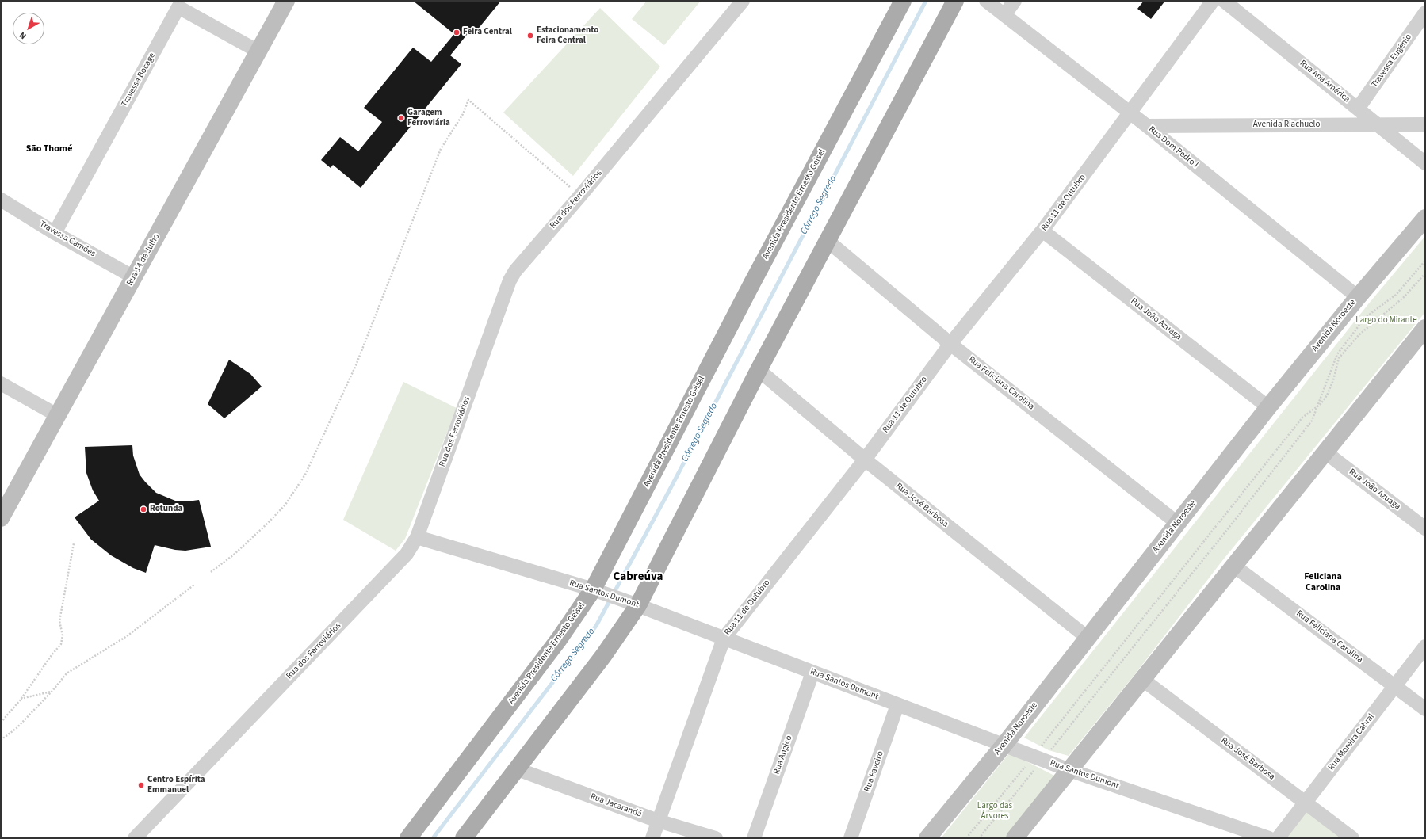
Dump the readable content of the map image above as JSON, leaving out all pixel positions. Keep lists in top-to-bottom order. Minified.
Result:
{"streets":{"main road":["Avenida Presidente Ernesto Geisel","Rua 14 de Julho","Avenida Noroeste"],"street":["Travessa Eugênio","Travessa Bocage","Rua Ana América","Avenida Riachuelo","Rua Dom Pedro I","Rua dos Ferroviários","Rua 11 de Outubro","Travessa Camões","Rua João Azuaga","Rua Feliciana Carolina","Rua José Barbosa","Rua Santos Dumont","Rua Moreira Cabral","Rua Angico","Rua Faveiro","Rua Jacarandá"]},"crossings":[["Travessa Eugênio","Rua Ana América"],["Travessa Bocage","Travessa Camões"],["Travessa Bocage","Rua 14 de Julho"],["Rua Ana América","Avenida Riachuelo"],["Avenida Riachuelo","Rua Dom Pedro I"],["Rua Dom Pedro I","Rua 11 de Outubro"],["Rua Dom Pedro I","Avenida Noroeste"],["Rua dos Ferroviários","Rua Santos Dumont"],["Rua 11 de Outubro","Rua João Azuaga"],["Rua 11 de Outubro","Rua Feliciana Carolina"],["Rua 11 de Outubro","Rua José Barbosa"],["Rua 11 de Outubro","Rua Santos Dumont"],["Rua 11 de Outubro","Rua Jacarandá"],["Avenida Presidente Ernesto Geisel","Rua Santos Dumont"],["Travessa Camões","Rua 14 de Julho"],["Rua João Azuaga","Avenida Noroeste"],["Avenida Noroeste","Rua Feliciana Carolina"],["Avenida Noroeste","Rua José Barbosa"],["Avenida Noroeste","Rua Santos Dumont"],["Rua Feliciana Carolina","Rua Moreira Cabral"],["Rua José Barbosa","Rua Moreira Cabral"],["Rua Santos Dumont","Rua Angico"],["Rua Santos Dumont","Rua Faveiro"]],"districts":["São Thomé","Feliciana Carolina","Cabreúva"],"water":["Córrego Segredo"],"parks":["Largo do Mirante","Largo das Árvores"],"places":["Feira Central","Estacionamento Feira Central","Garagem Ferroviária","Rotunda","Centro Espírita Emmanuel"],"north":"bottom left"}
